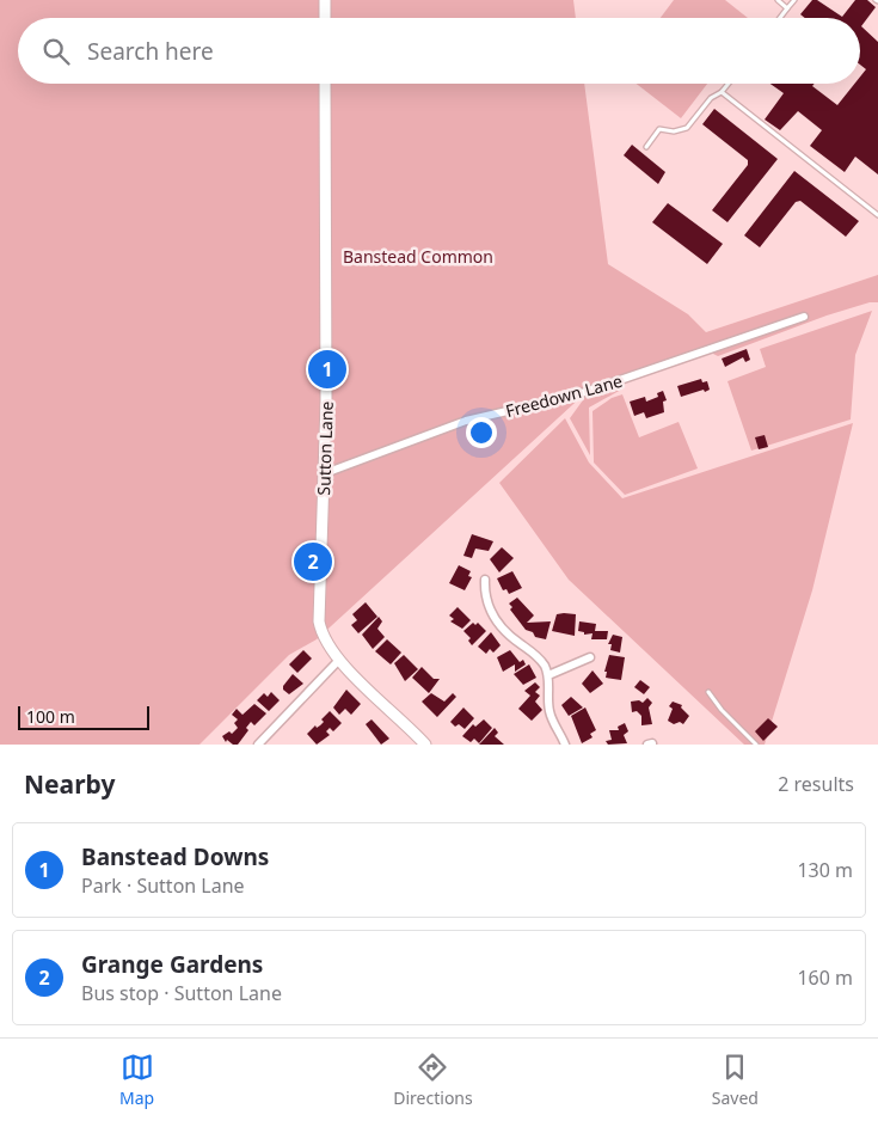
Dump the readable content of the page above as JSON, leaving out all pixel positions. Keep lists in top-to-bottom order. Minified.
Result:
{"streets":{"main road":["Sutton Lane"],"street":["Freedown Lane"]},"crossings":[["Freedown Lane","Sutton Lane"]],"parks":["Banstead Common"],"scale_bar":"100 m","page":{"search":"Search here","pins":["1","2"],"scale":"100 m","heading":["Nearby","2 results"],"list":[{"mark":"1","name":"Banstead Downs","note":"Park · Sutton Lane","value":"130 m"},{"mark":"2","name":"Grange Gardens","note":"Bus stop · Sutton Lane","value":"160 m"}],"nav":["Map","Directions","Saved"]}}
